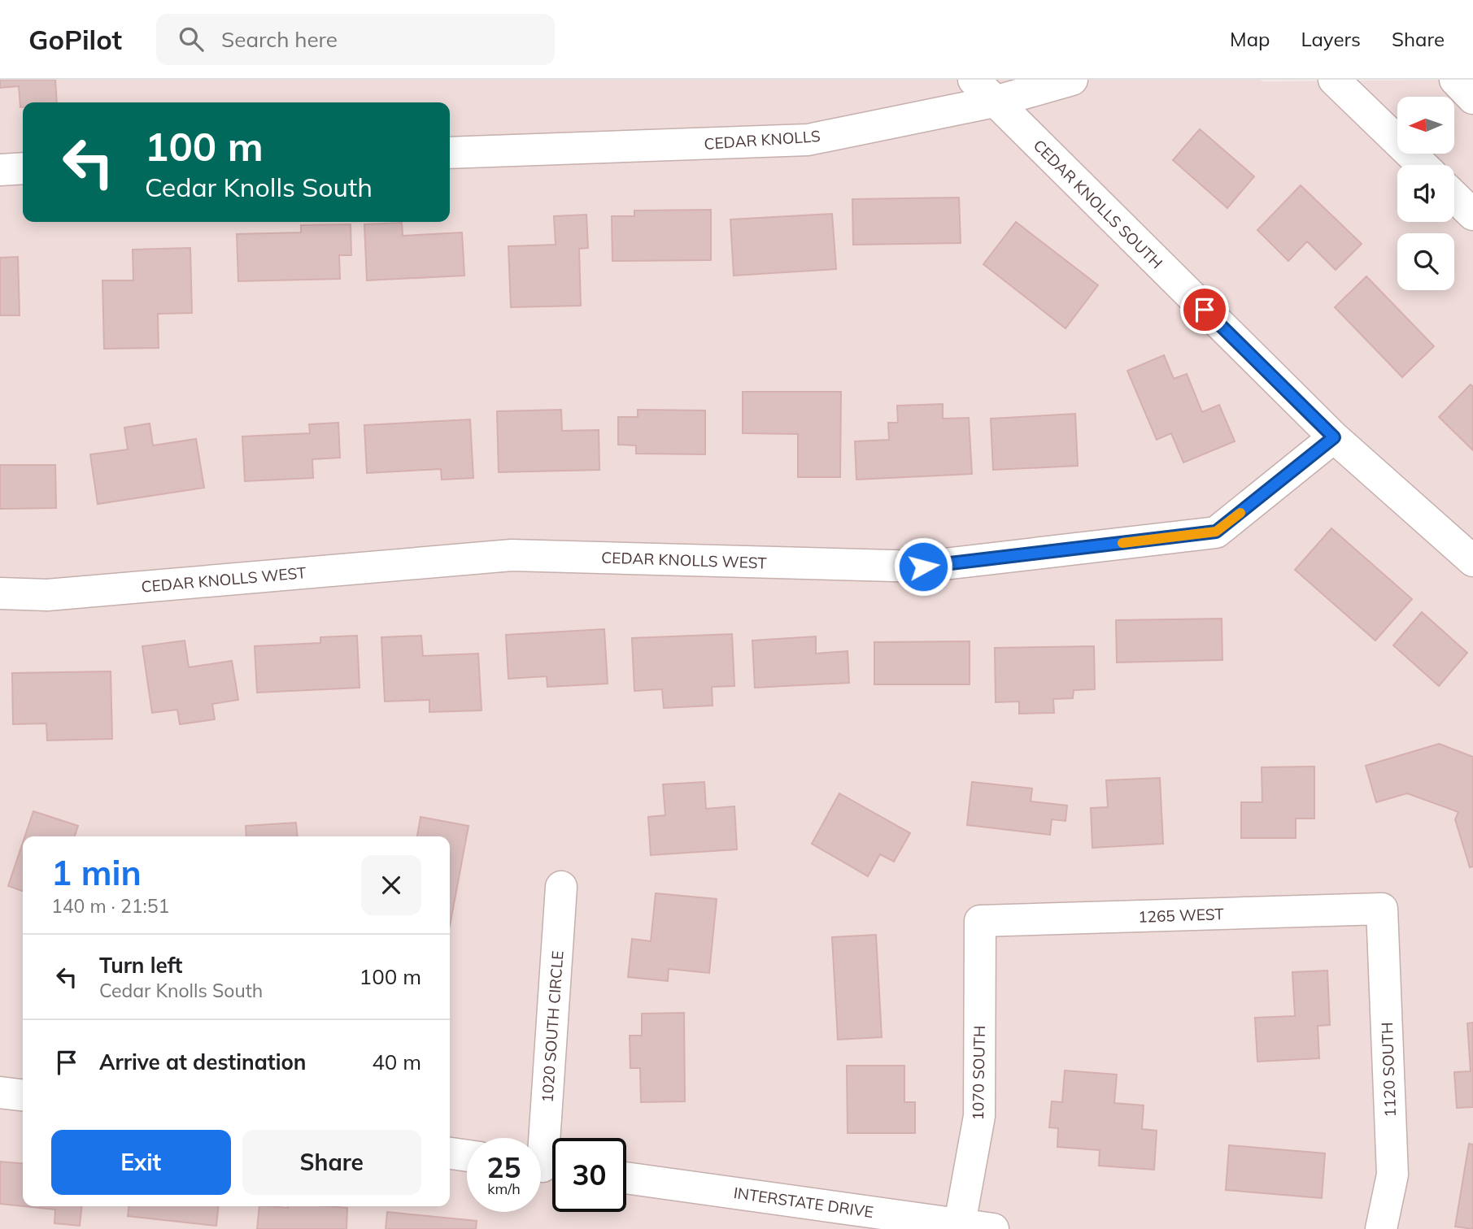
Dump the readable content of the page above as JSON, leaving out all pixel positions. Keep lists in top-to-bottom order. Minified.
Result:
{"streets":{"street":["CEDAR KNOLLS","CEDAR KNOLLS SOUTH","CEDAR KNOLLS WEST","1265 WEST","1020 SOUTH CIRCLE","1120 SOUTH","1070 SOUTH","INTERSTATE DRIVE"]},"crossings":[["CEDAR KNOLLS","CEDAR KNOLLS SOUTH"],["CEDAR KNOLLS SOUTH","CEDAR KNOLLS WEST"],["1265 WEST","1120 SOUTH"],["1265 WEST","1070 SOUTH"],["1070 SOUTH","INTERSTATE DRIVE"]],"north":"left","page":{"header":"GoPilot","search":"Search here","nav":["Map","Layers","Share"],"turn":["100 m","Cedar Knolls South"],"heading":["1 min","140 m · 21:51"],"list":[{"name":"Turn left","note":"Cedar Knolls South","value":"100 m"},{"name":"Arrive at destination","value":"40 m"}],"buttons":["Exit","Share"],"speed":"25 km/h","limit":"30"}}
